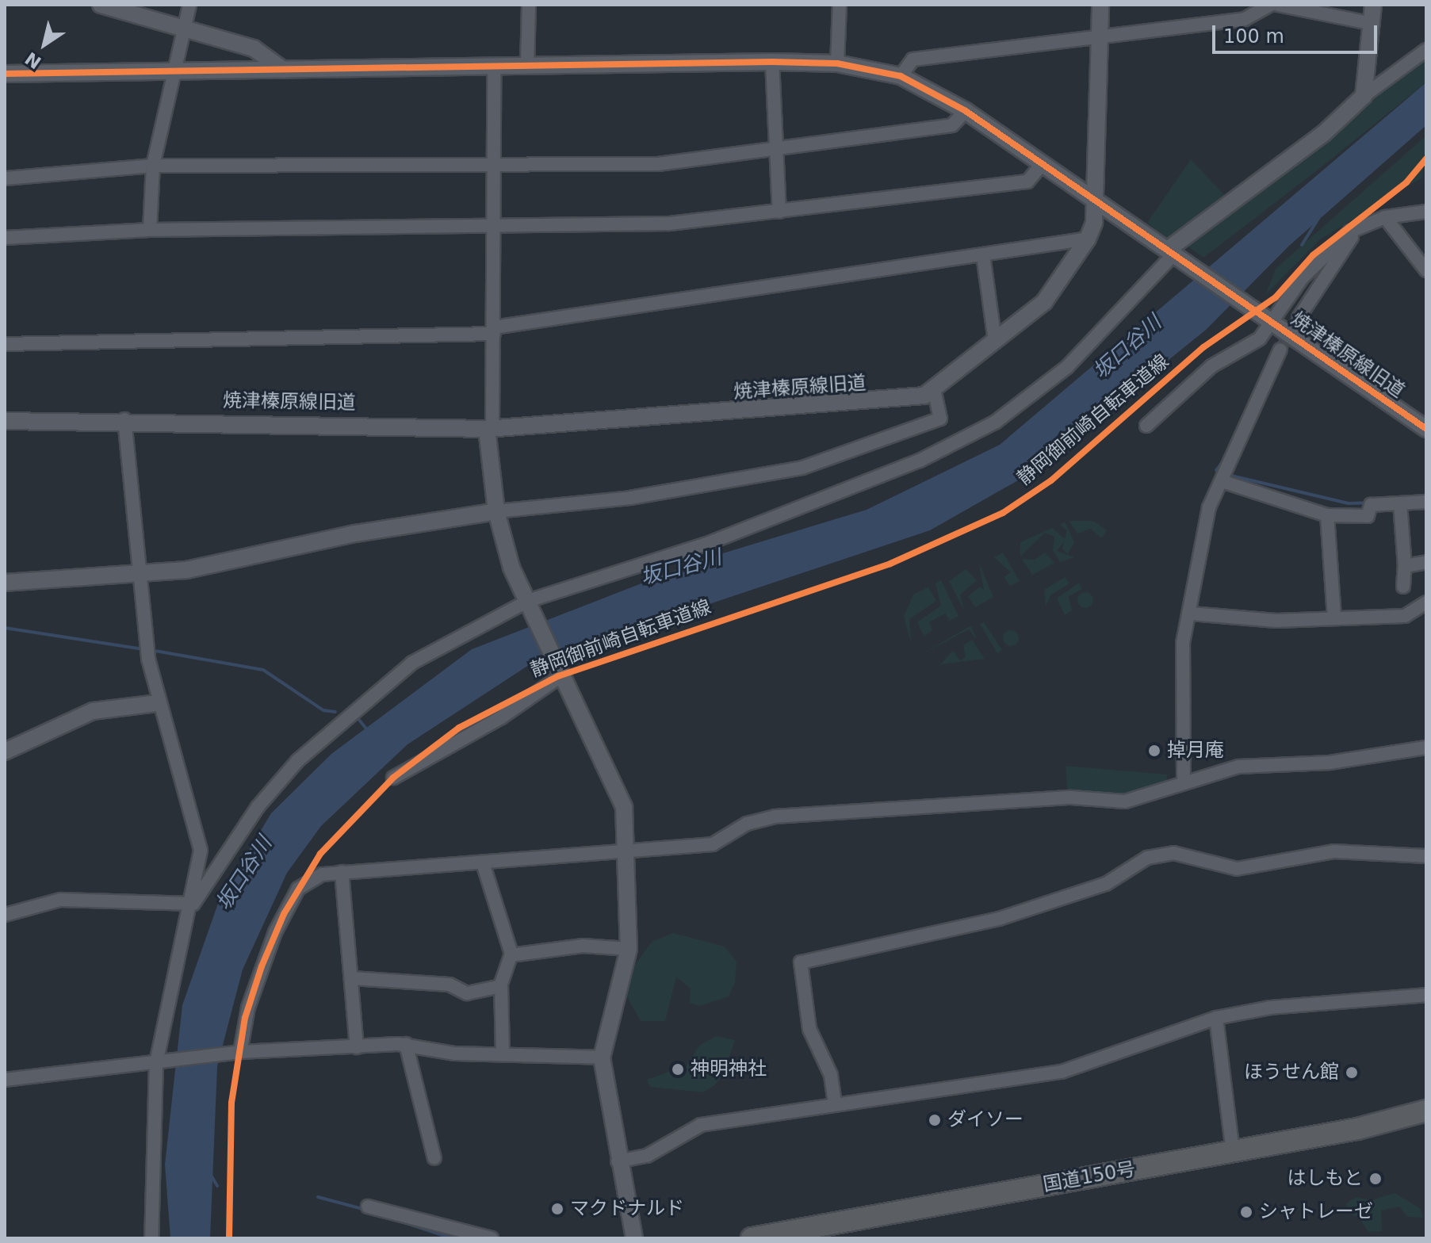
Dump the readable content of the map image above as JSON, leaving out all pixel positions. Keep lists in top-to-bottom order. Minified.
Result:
{"streets":{"highway":["国道150号"],"street":["焼津榛原線旧道"],"cycle path":["静岡御前崎自転車道線"]},"water":["坂口谷川"],"places":["掉月庵","神明神社","ほうせん館","ダイソー","はしもと","マクドナルド","シャトレーゼ"],"scale_bar":"100 m","north":"bottom left"}
